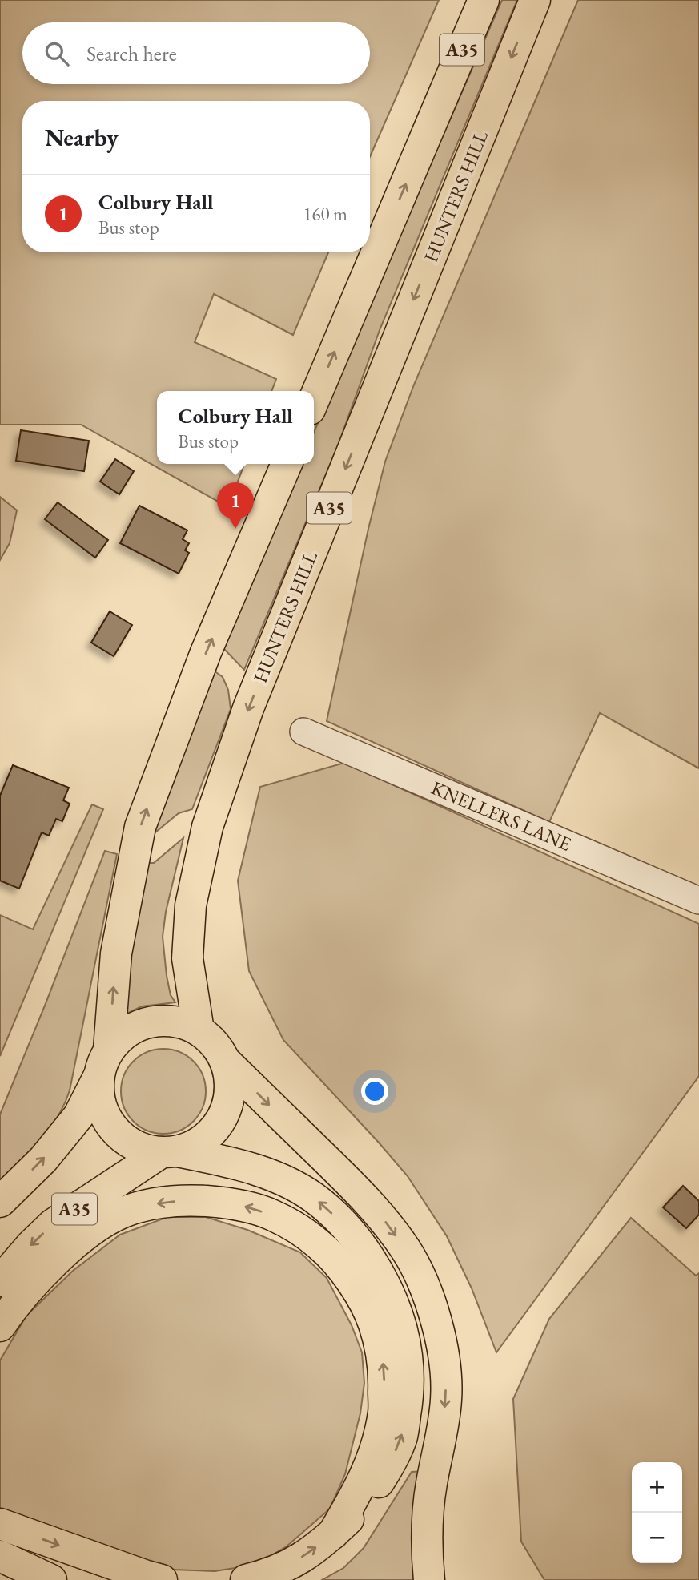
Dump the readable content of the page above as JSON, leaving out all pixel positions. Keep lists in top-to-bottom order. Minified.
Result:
{"streets":{"main road":["A35","HUNTERS HILL"],"street":["KNELLERS LANE"]},"crossings":[["A35","HUNTERS HILL"]],"page":{"search":"Search here","heading":"Nearby","list":[{"mark":"1","name":"Colbury Hall","note":"Bus stop","value":"160 m"}],"popup":["Colbury Hall","Bus stop"],"pins":"1","map_buttons":["+","−"]}}
